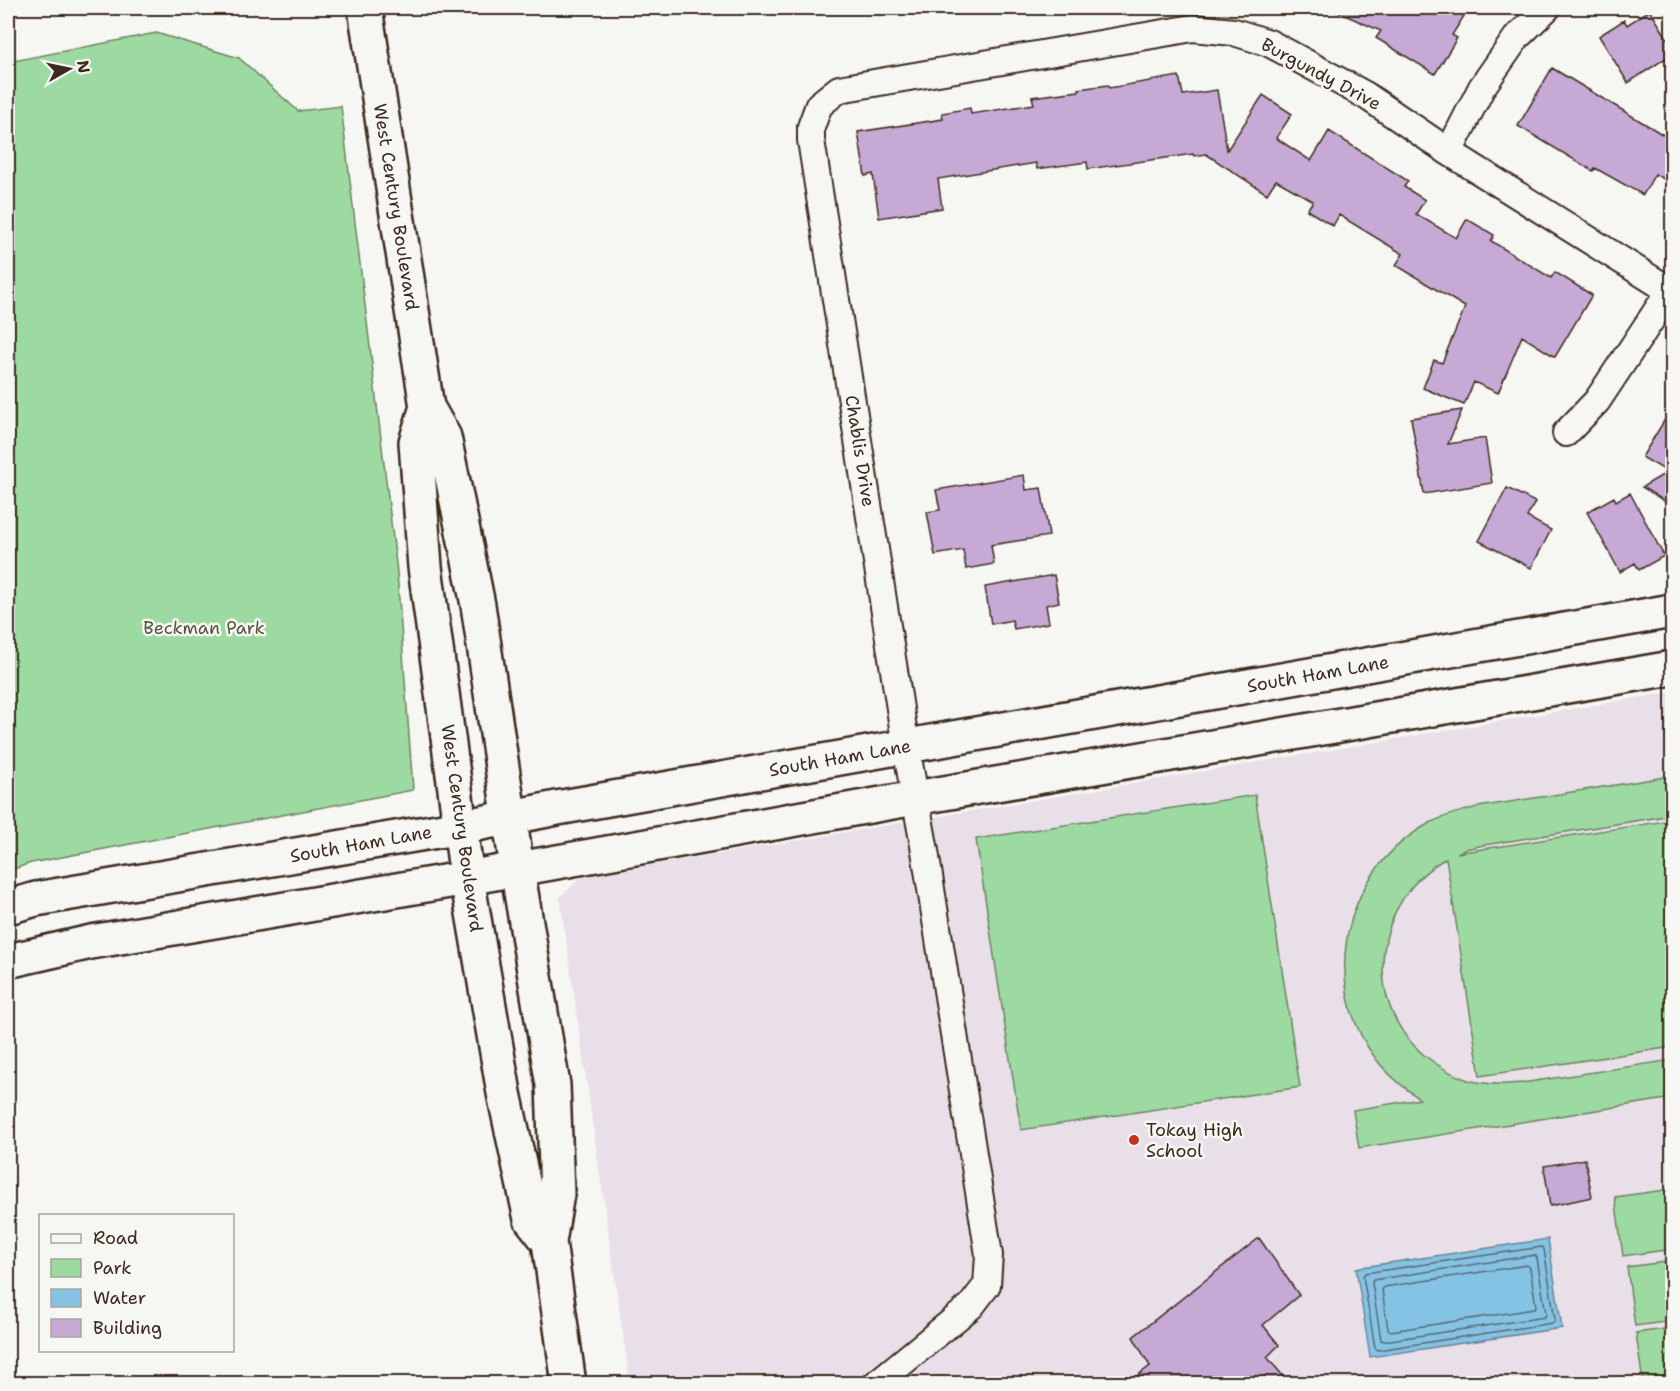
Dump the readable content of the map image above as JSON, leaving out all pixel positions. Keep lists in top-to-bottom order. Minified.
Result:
{"streets":{"main road":["West Century Boulevard","South Ham Lane"],"street":["Burgundy Drive","Chablis Drive"]},"crossings":[["Burgundy Drive","Chablis Drive"],["West Century Boulevard","South Ham Lane"],["Chablis Drive","South Ham Lane"]],"parks":["Beckman Park"],"places":["Tokay High School"],"legend":["Road","Park","Water","Building"],"north":"right"}
